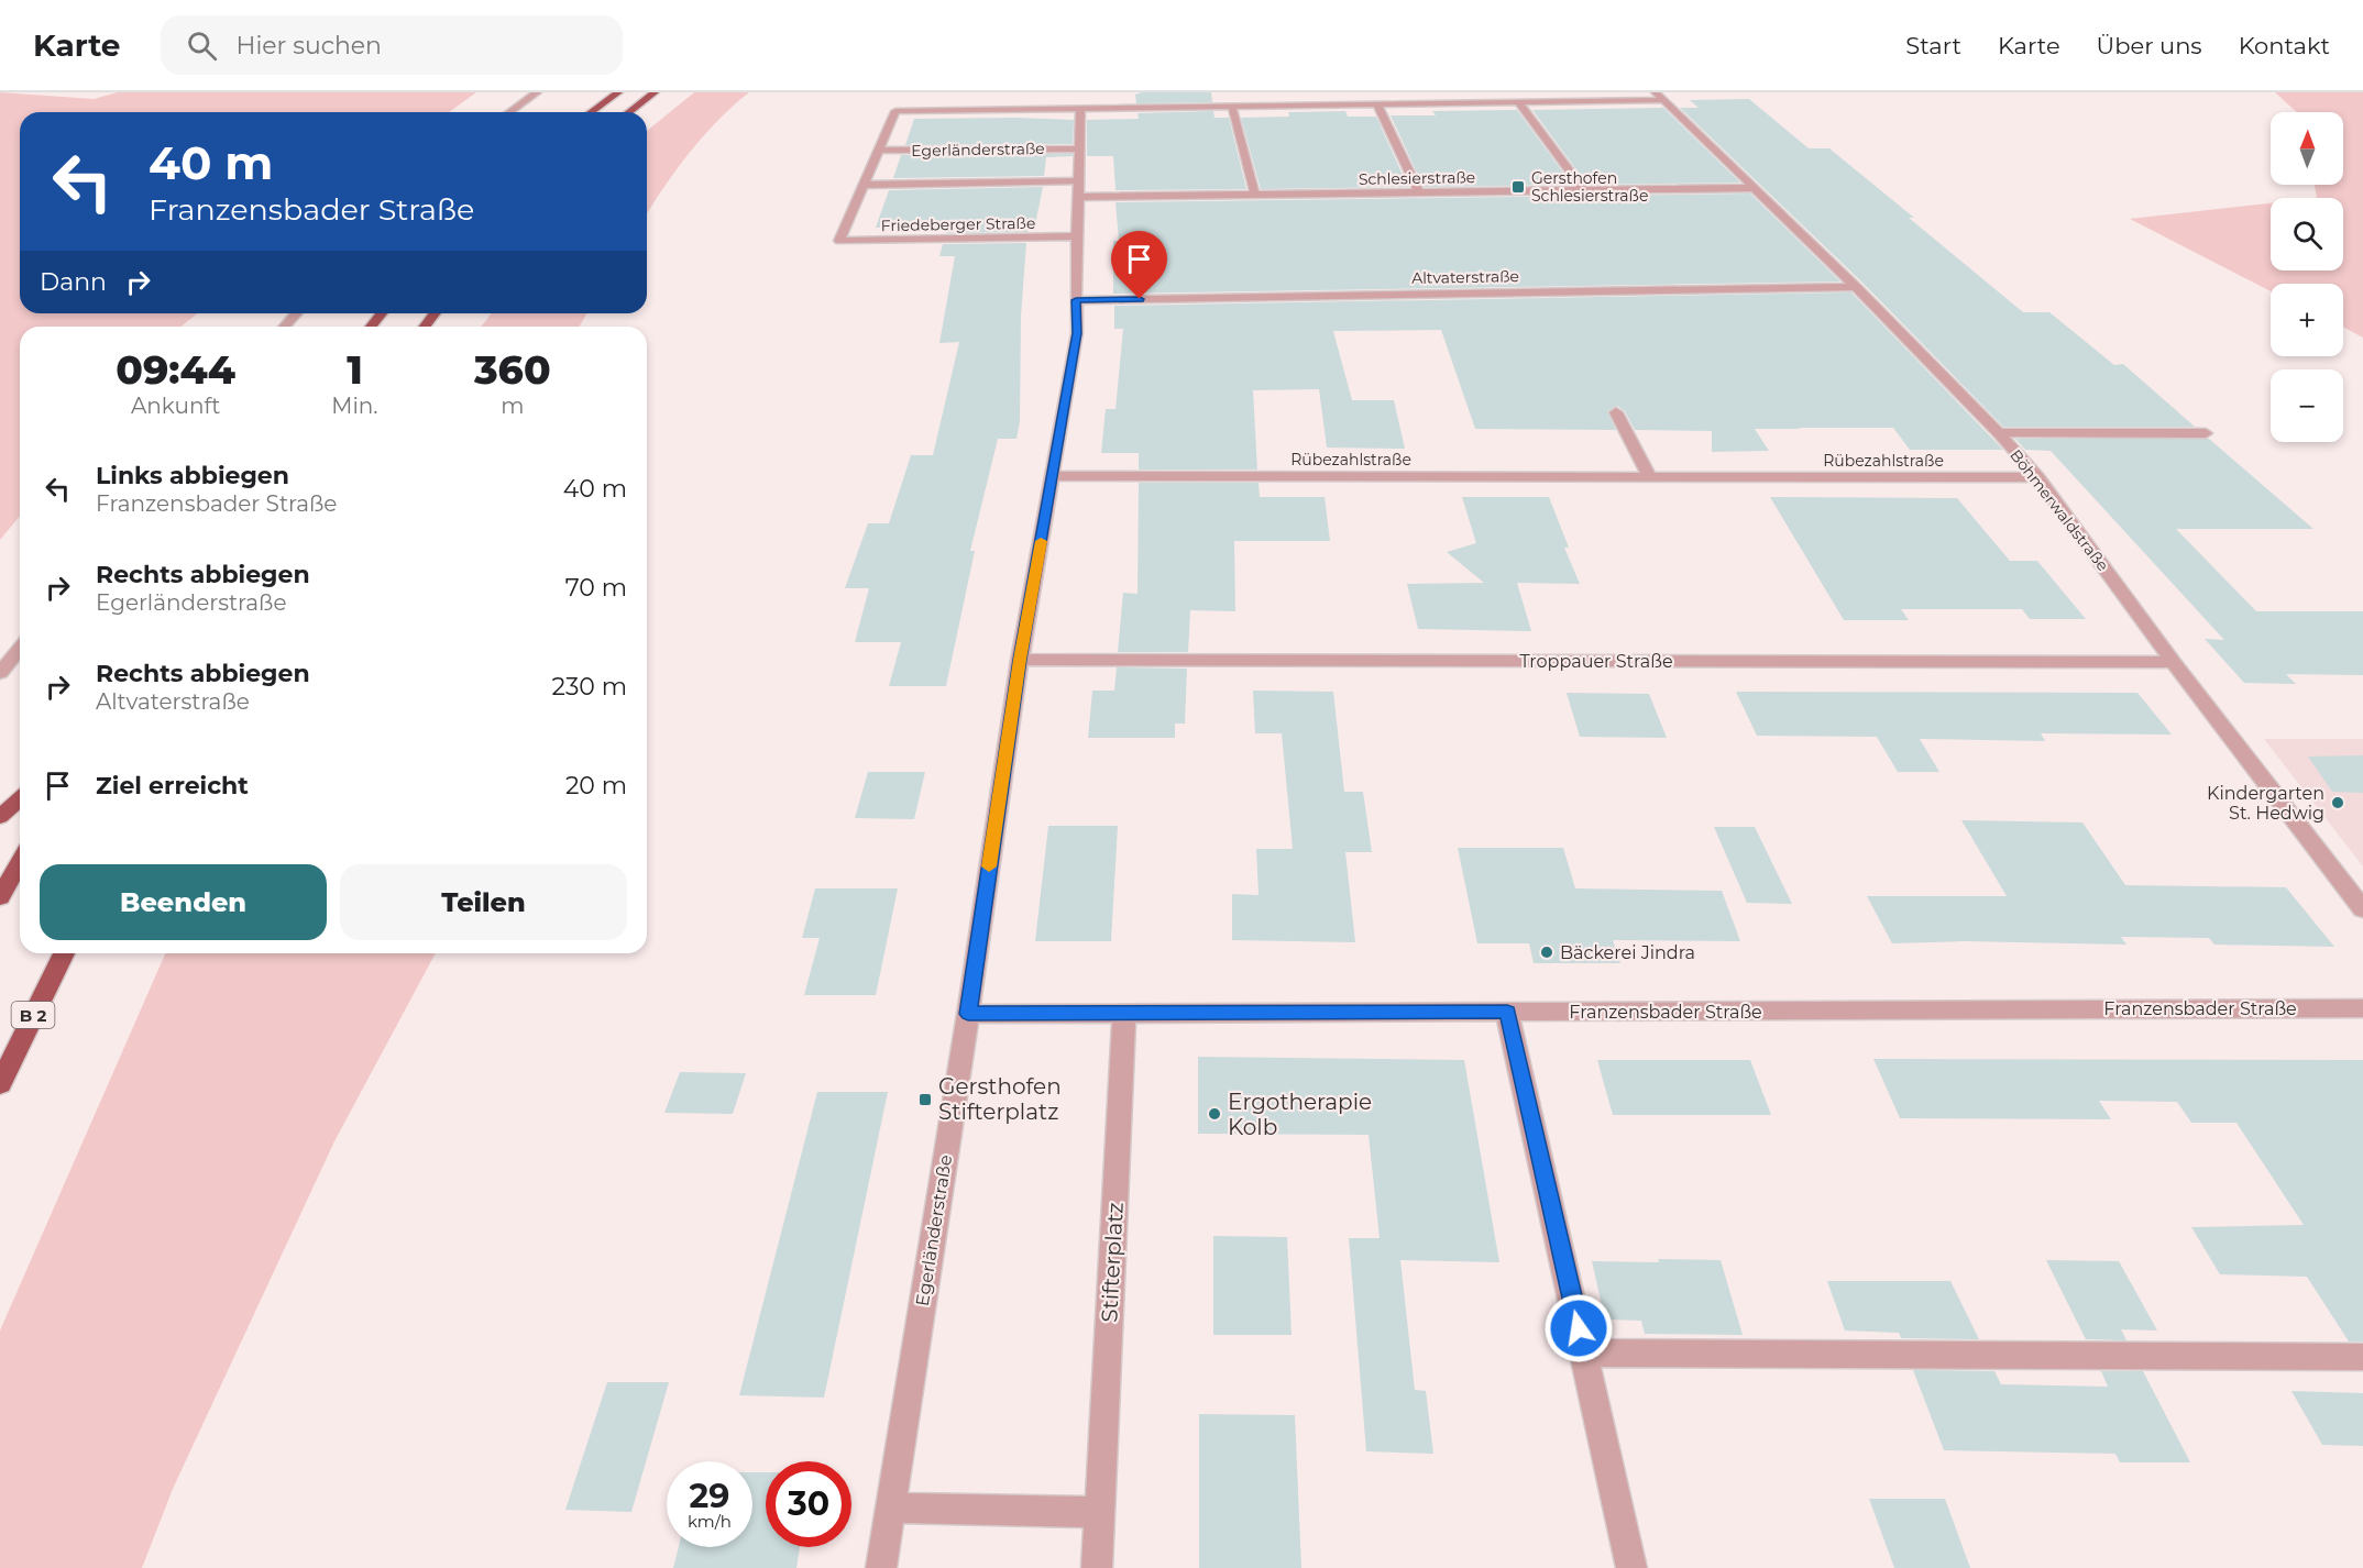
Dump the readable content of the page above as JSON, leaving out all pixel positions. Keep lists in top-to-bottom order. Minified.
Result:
{"streets":{"highway":["B 2"],"street":["Egerländerstraße","Schlesierstraße","Friedeberger Straße","Altvaterstraße","Rübezahlstraße","Böhmerwaldstraße","Troppauer Straße","Franzensbader Straße","Stifterplatz"]},"crossings":[["Egerländerstraße","Schlesierstraße"],["Egerländerstraße","Friedeberger Straße"],["Egerländerstraße","Altvaterstraße"],["Egerländerstraße","Rübezahlstraße"],["Egerländerstraße","Troppauer Straße"],["Egerländerstraße","Franzensbader Straße"],["Schlesierstraße","Friedeberger Straße"],["Schlesierstraße","Böhmerwaldstraße"],["Altvaterstraße","Böhmerwaldstraße"],["Rübezahlstraße","Böhmerwaldstraße"],["Böhmerwaldstraße","Troppauer Straße"],["Franzensbader Straße","Stifterplatz"]],"places":{"transit":["Gersthofen Schlesierstraße","Gersthofen Stifterplatz"],"other":["Kindergarten St. Hedwig","Bäckerei Jindra","Ergotherapie Kolb"]},"north":"top","page":{"header":"Karte","search":"Hier suchen","nav":["Start","Karte","Über uns","Kontakt"],"map_buttons":["+","−"],"turn":["40 m","Franzensbader Straße"],"then":"Dann","eta":["09:44","Ankunft","1","Min.","360","m"],"list":[{"name":"Links abbiegen","note":"Franzensbader Straße","value":"40 m"},{"name":"Rechts abbiegen","note":"Egerländerstraße","value":"70 m"},{"name":"Rechts abbiegen","note":"Altvaterstraße","value":"230 m"},{"name":"Ziel erreicht","value":"20 m"}],"buttons":["Beenden","Teilen"],"speed":"29 km/h","limit":"30"}}
